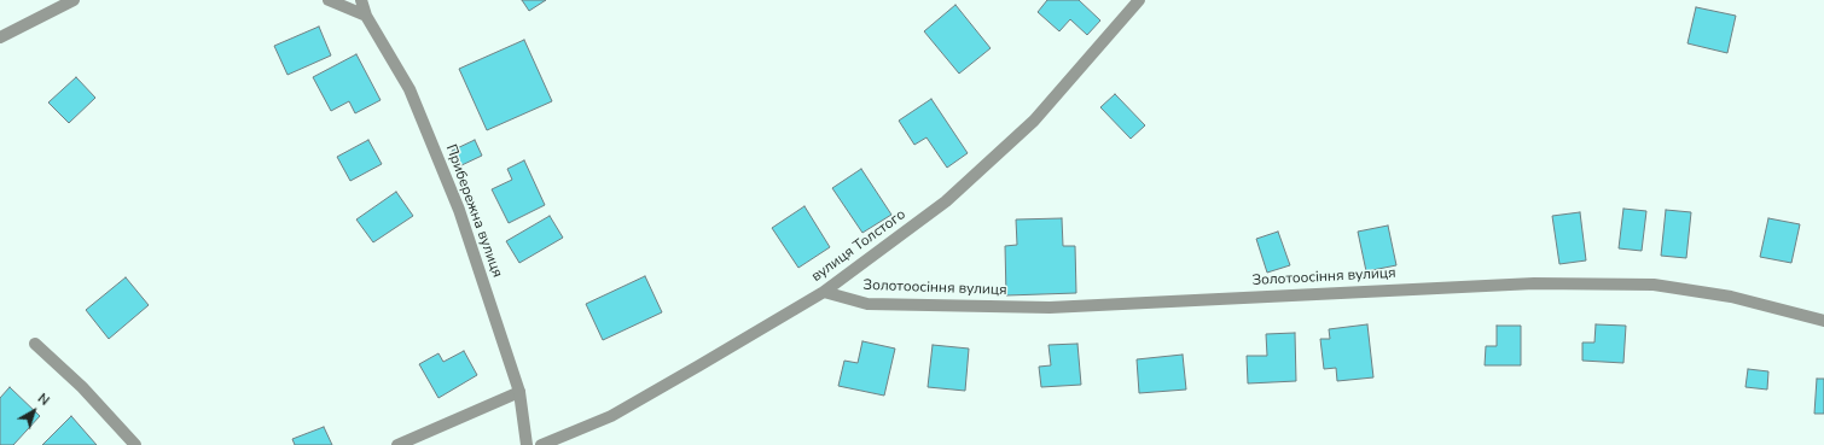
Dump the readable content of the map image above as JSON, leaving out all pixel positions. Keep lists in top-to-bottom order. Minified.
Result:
{"streets":{"street":["Прибережна вулиця","вулиця Толстого","Золотоосіння вулиця"]},"crossings":[["вулиця Толстого","Золотоосіння вулиця"]],"north":"top right"}
